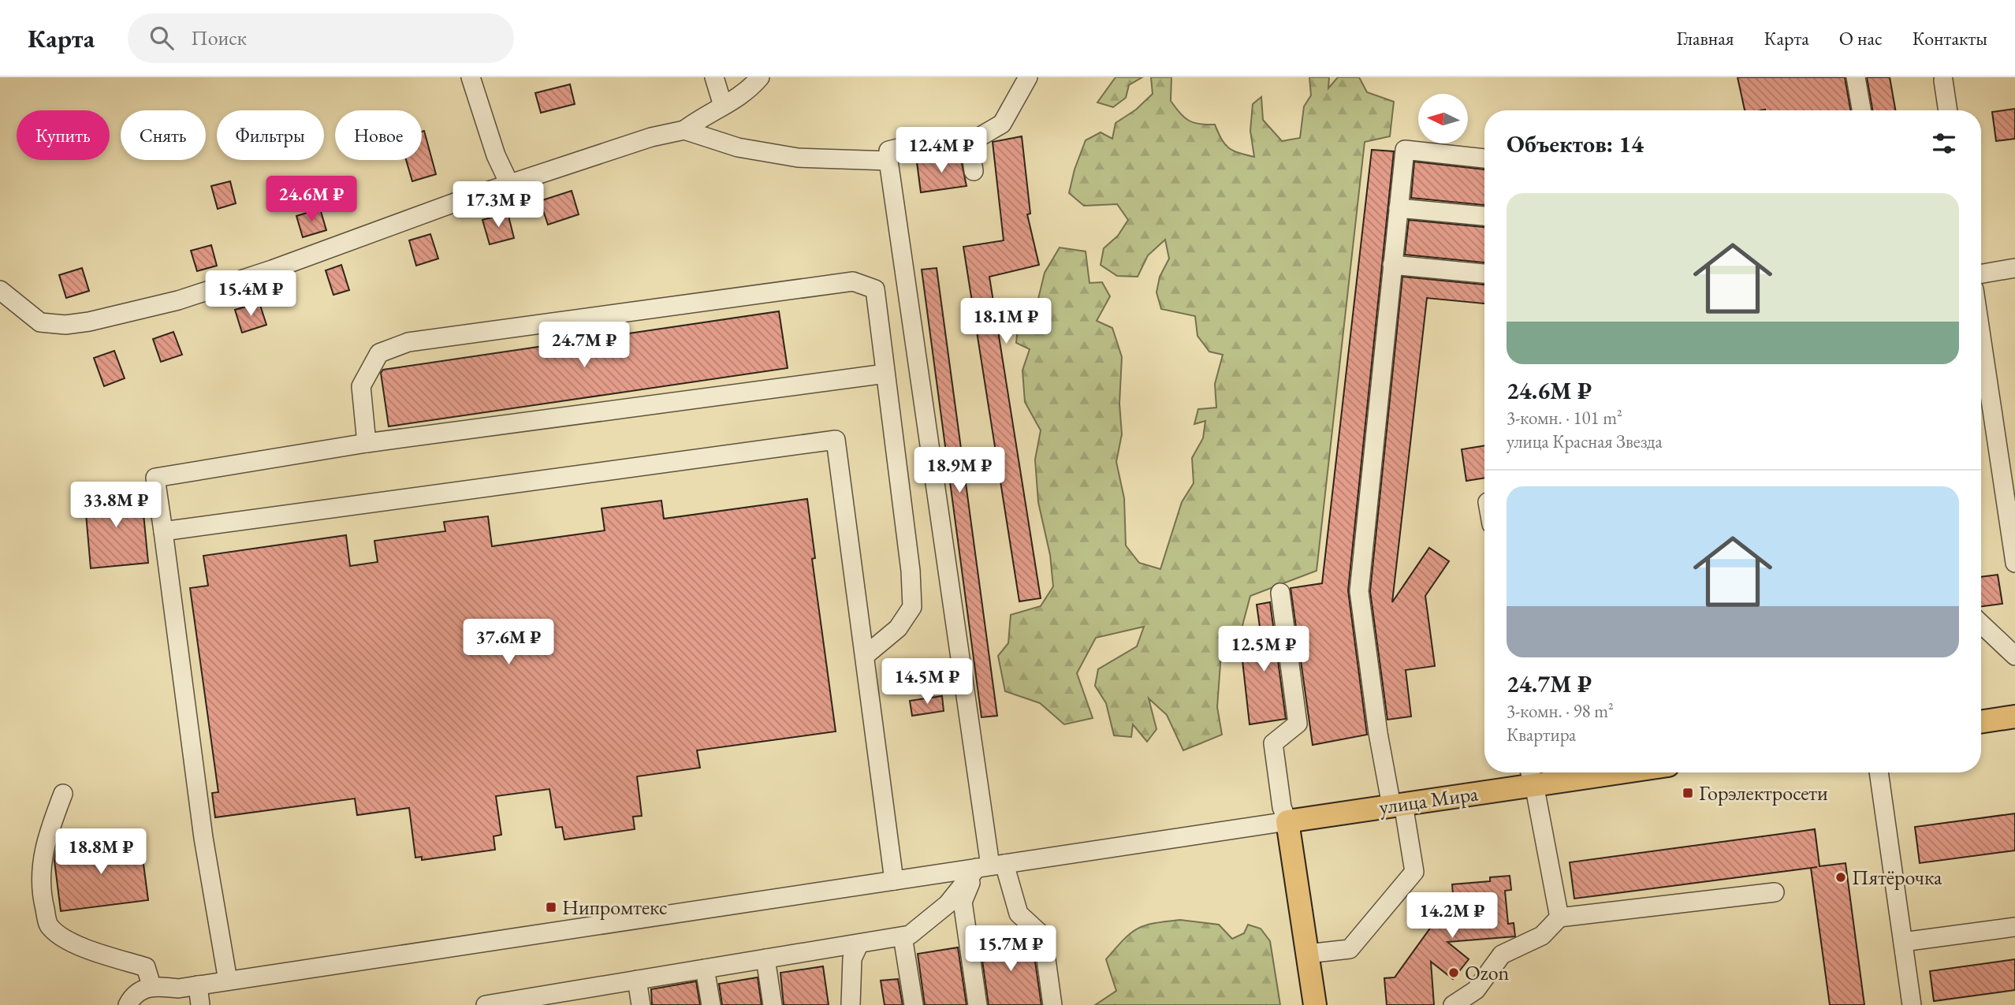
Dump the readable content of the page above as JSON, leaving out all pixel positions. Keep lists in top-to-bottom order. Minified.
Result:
{"streets":{"main road":["улица Мира"]},"places":{"transit":["Горэлектросети","Нипромтекс"],"other":["Пятёрочка","Ozon"]},"north":"left","page":{"header":"Карта","search":"Поиск","nav":["Главная","Карта","О нас","Контакты"],"chip":["Купить","Снять","Фильтры","Новое"],"heading":"Объектов: 14","price":["12.4M ₽","24.6M ₽","17.3M ₽","15.4M ₽","18.1M ₽","24.7M ₽","18.9M ₽","33.8M ₽","37.6M ₽","12.5M ₽","14.5M ₽","18.8M ₽","14.2M ₽","15.7M ₽"],"list":[{"name":"24.6M ₽","note":"3-комн. · 101 m² · улица Красная Звезда"},{"name":"24.7M ₽","note":"3-комн. · 98 m² · Квартира"}]}}
